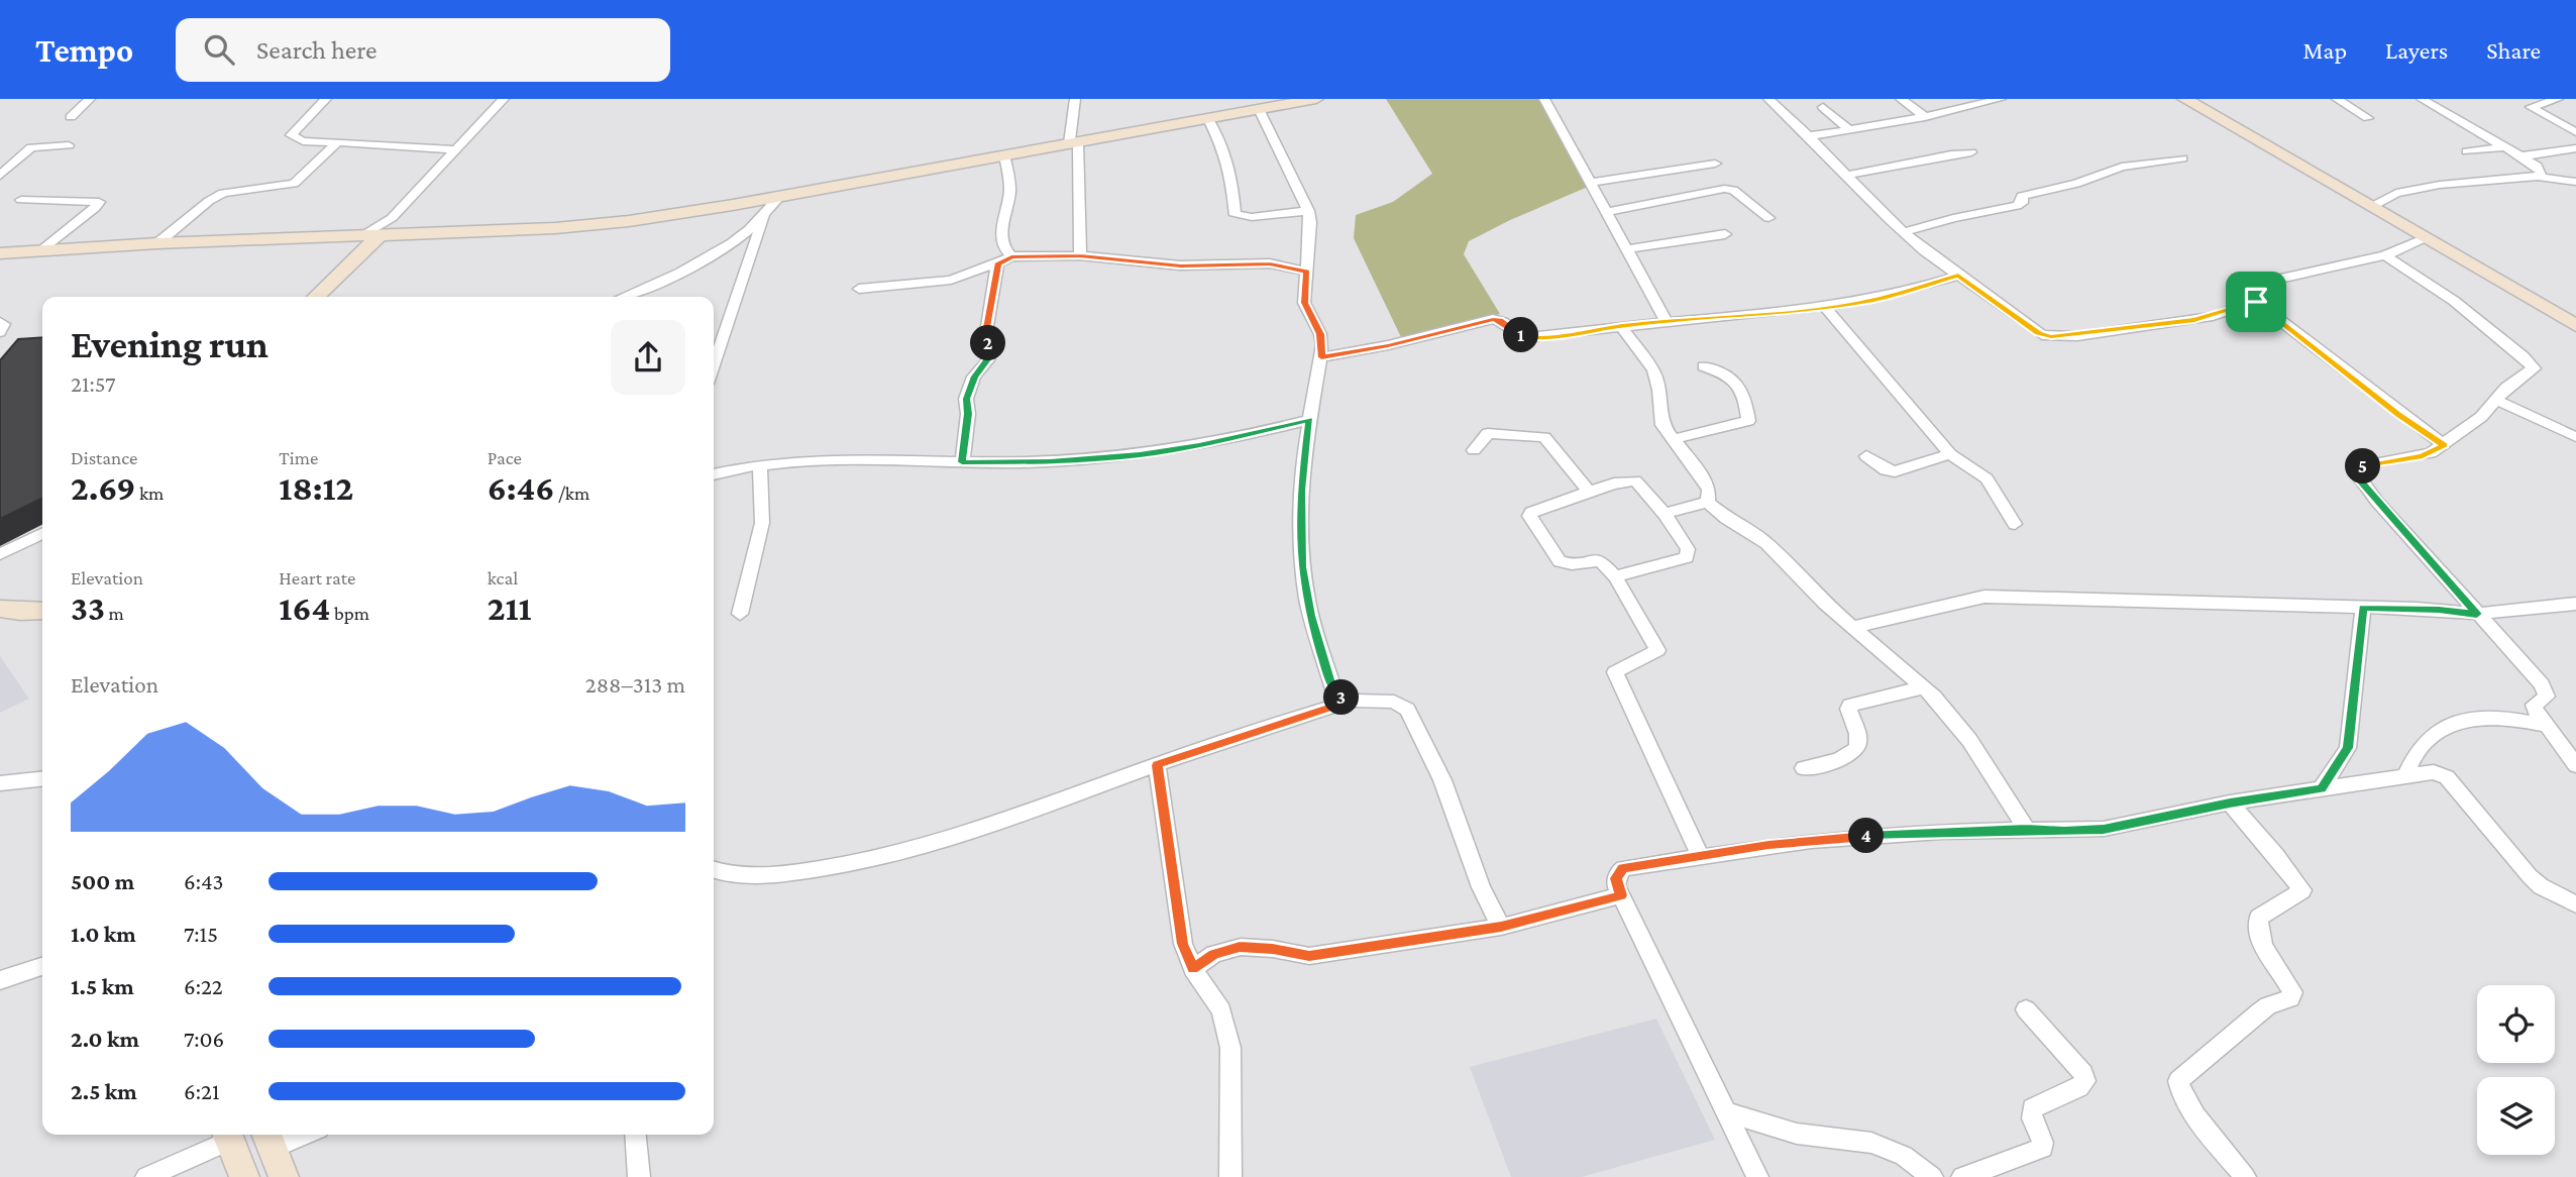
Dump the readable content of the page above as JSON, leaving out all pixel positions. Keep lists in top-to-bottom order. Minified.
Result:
{"page":{"header":"Tempo","search":"Search here","nav":["Map","Layers","Share"],"heading":["Evening run","21:57"],"pins":["1","2","5","3","4"],"stats":[["Distance","2.69 km"],["Time","18:12"],["Pace","6:46 /km"],["Elevation","33 m"],["Heart rate","164 bpm"],["kcal","211"]],"chart":["Elevation","288–313 m"],"list":[{"name":"500 m","note":"6:43"},{"name":"1.0 km","note":"7:15"},{"name":"1.5 km","note":"6:22"},{"name":"2.0 km","note":"7:06"},{"name":"2.5 km","note":"6:21"}]}}
